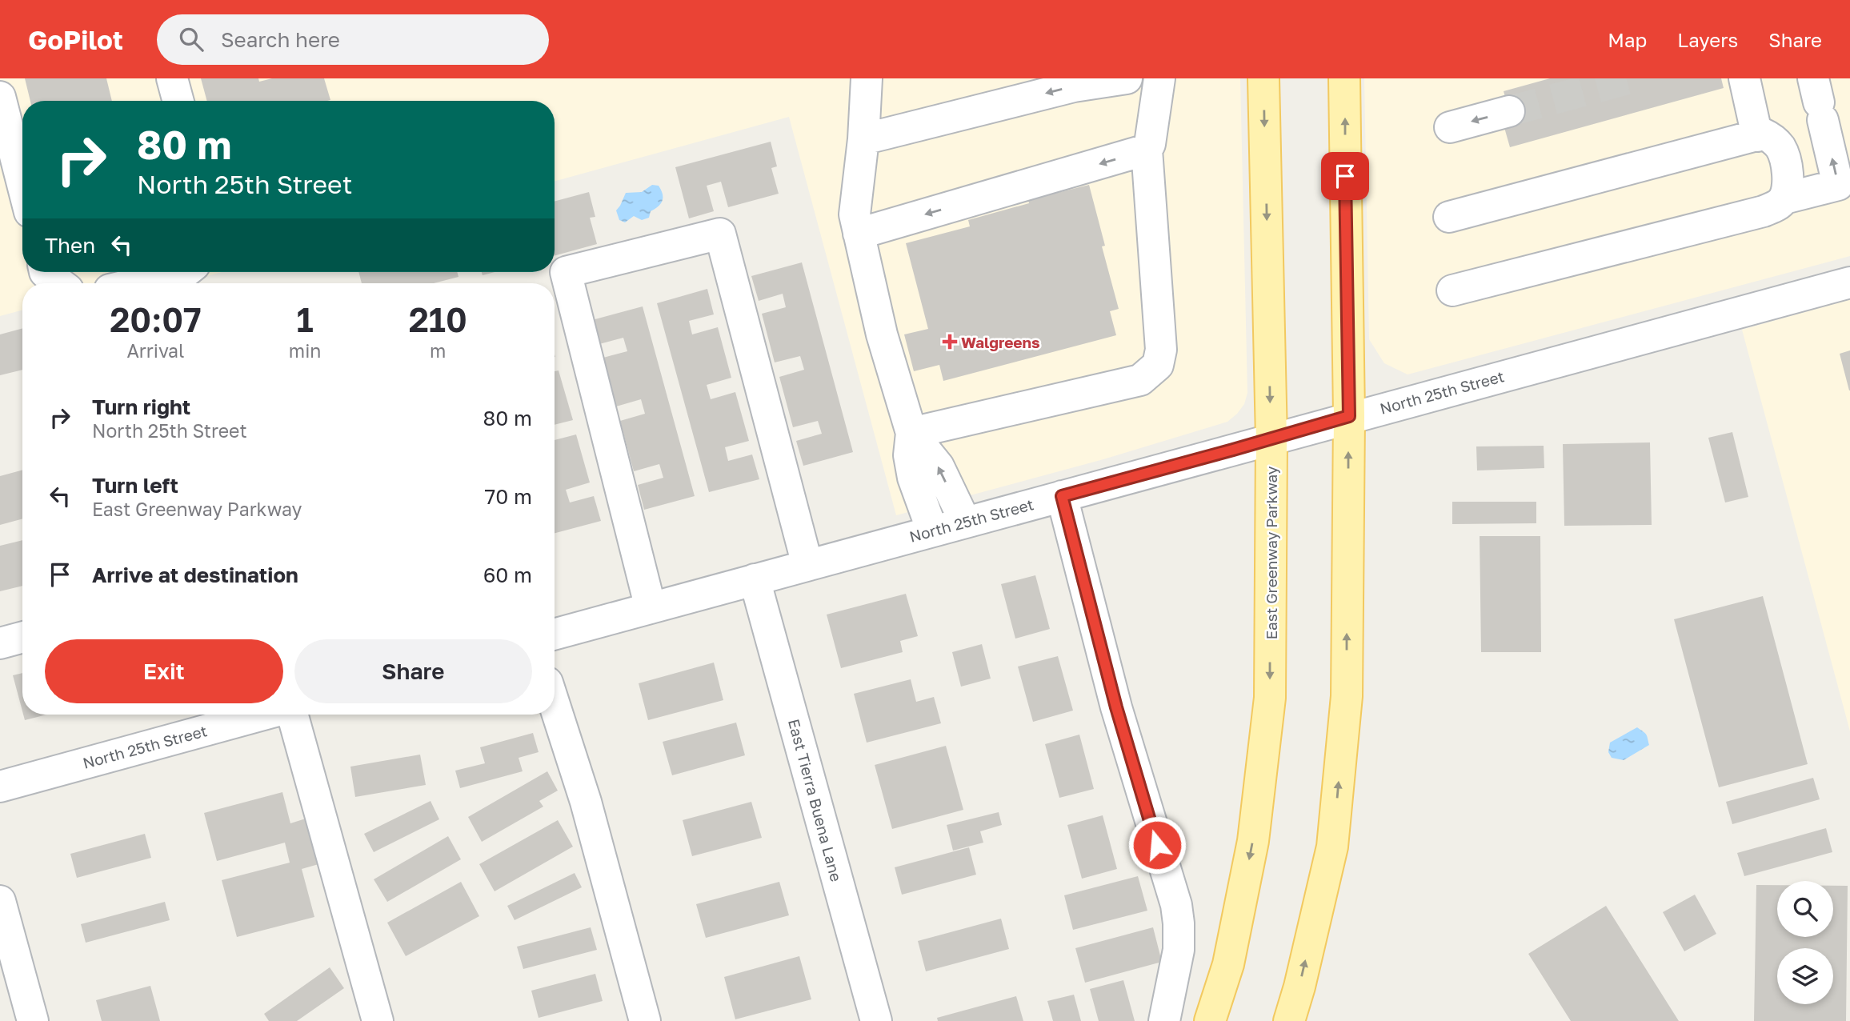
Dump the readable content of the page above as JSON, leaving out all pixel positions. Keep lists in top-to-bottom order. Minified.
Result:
{"streets":{"main road":["East Greenway Parkway"],"street":["North 25th Street","East Tierra Buena Lane"]},"crossings":[["North 25th Street","East Greenway Parkway"],["North 25th Street","East Tierra Buena Lane"]],"places":{"health":["Walgreens"]},"page":{"header":"GoPilot","search":"Search here","nav":["Map","Layers","Share"],"turn":["80 m","North 25th Street"],"then":"Then","eta":["20:07","Arrival","1","min","210","m"],"list":[{"name":"Turn right","note":"North 25th Street","value":"80 m"},{"name":"Turn left","note":"East Greenway Parkway","value":"70 m"},{"name":"Arrive at destination","value":"60 m"}],"buttons":["Exit","Share"]}}
